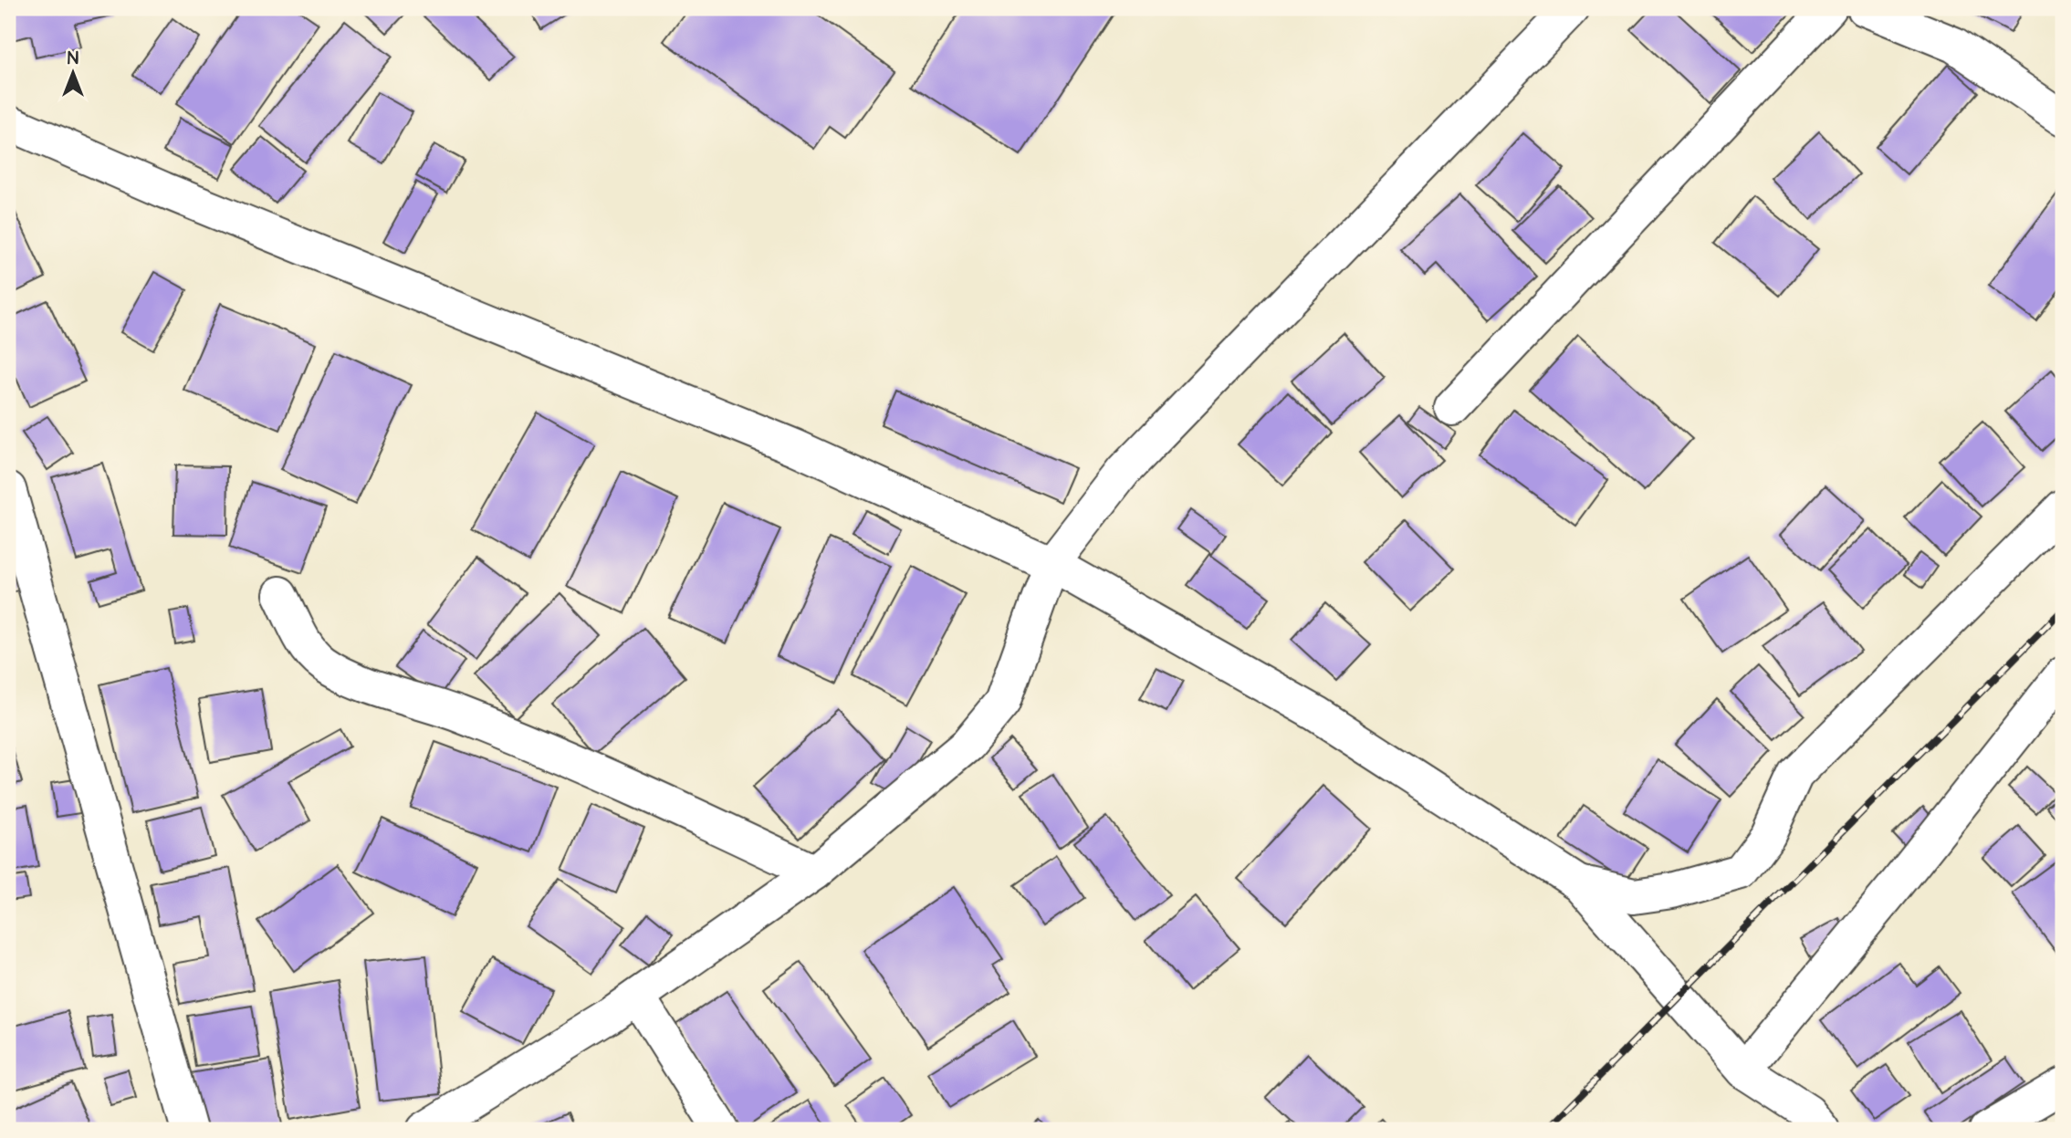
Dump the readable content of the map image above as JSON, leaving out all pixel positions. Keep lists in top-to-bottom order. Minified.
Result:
{"north":"top"}
